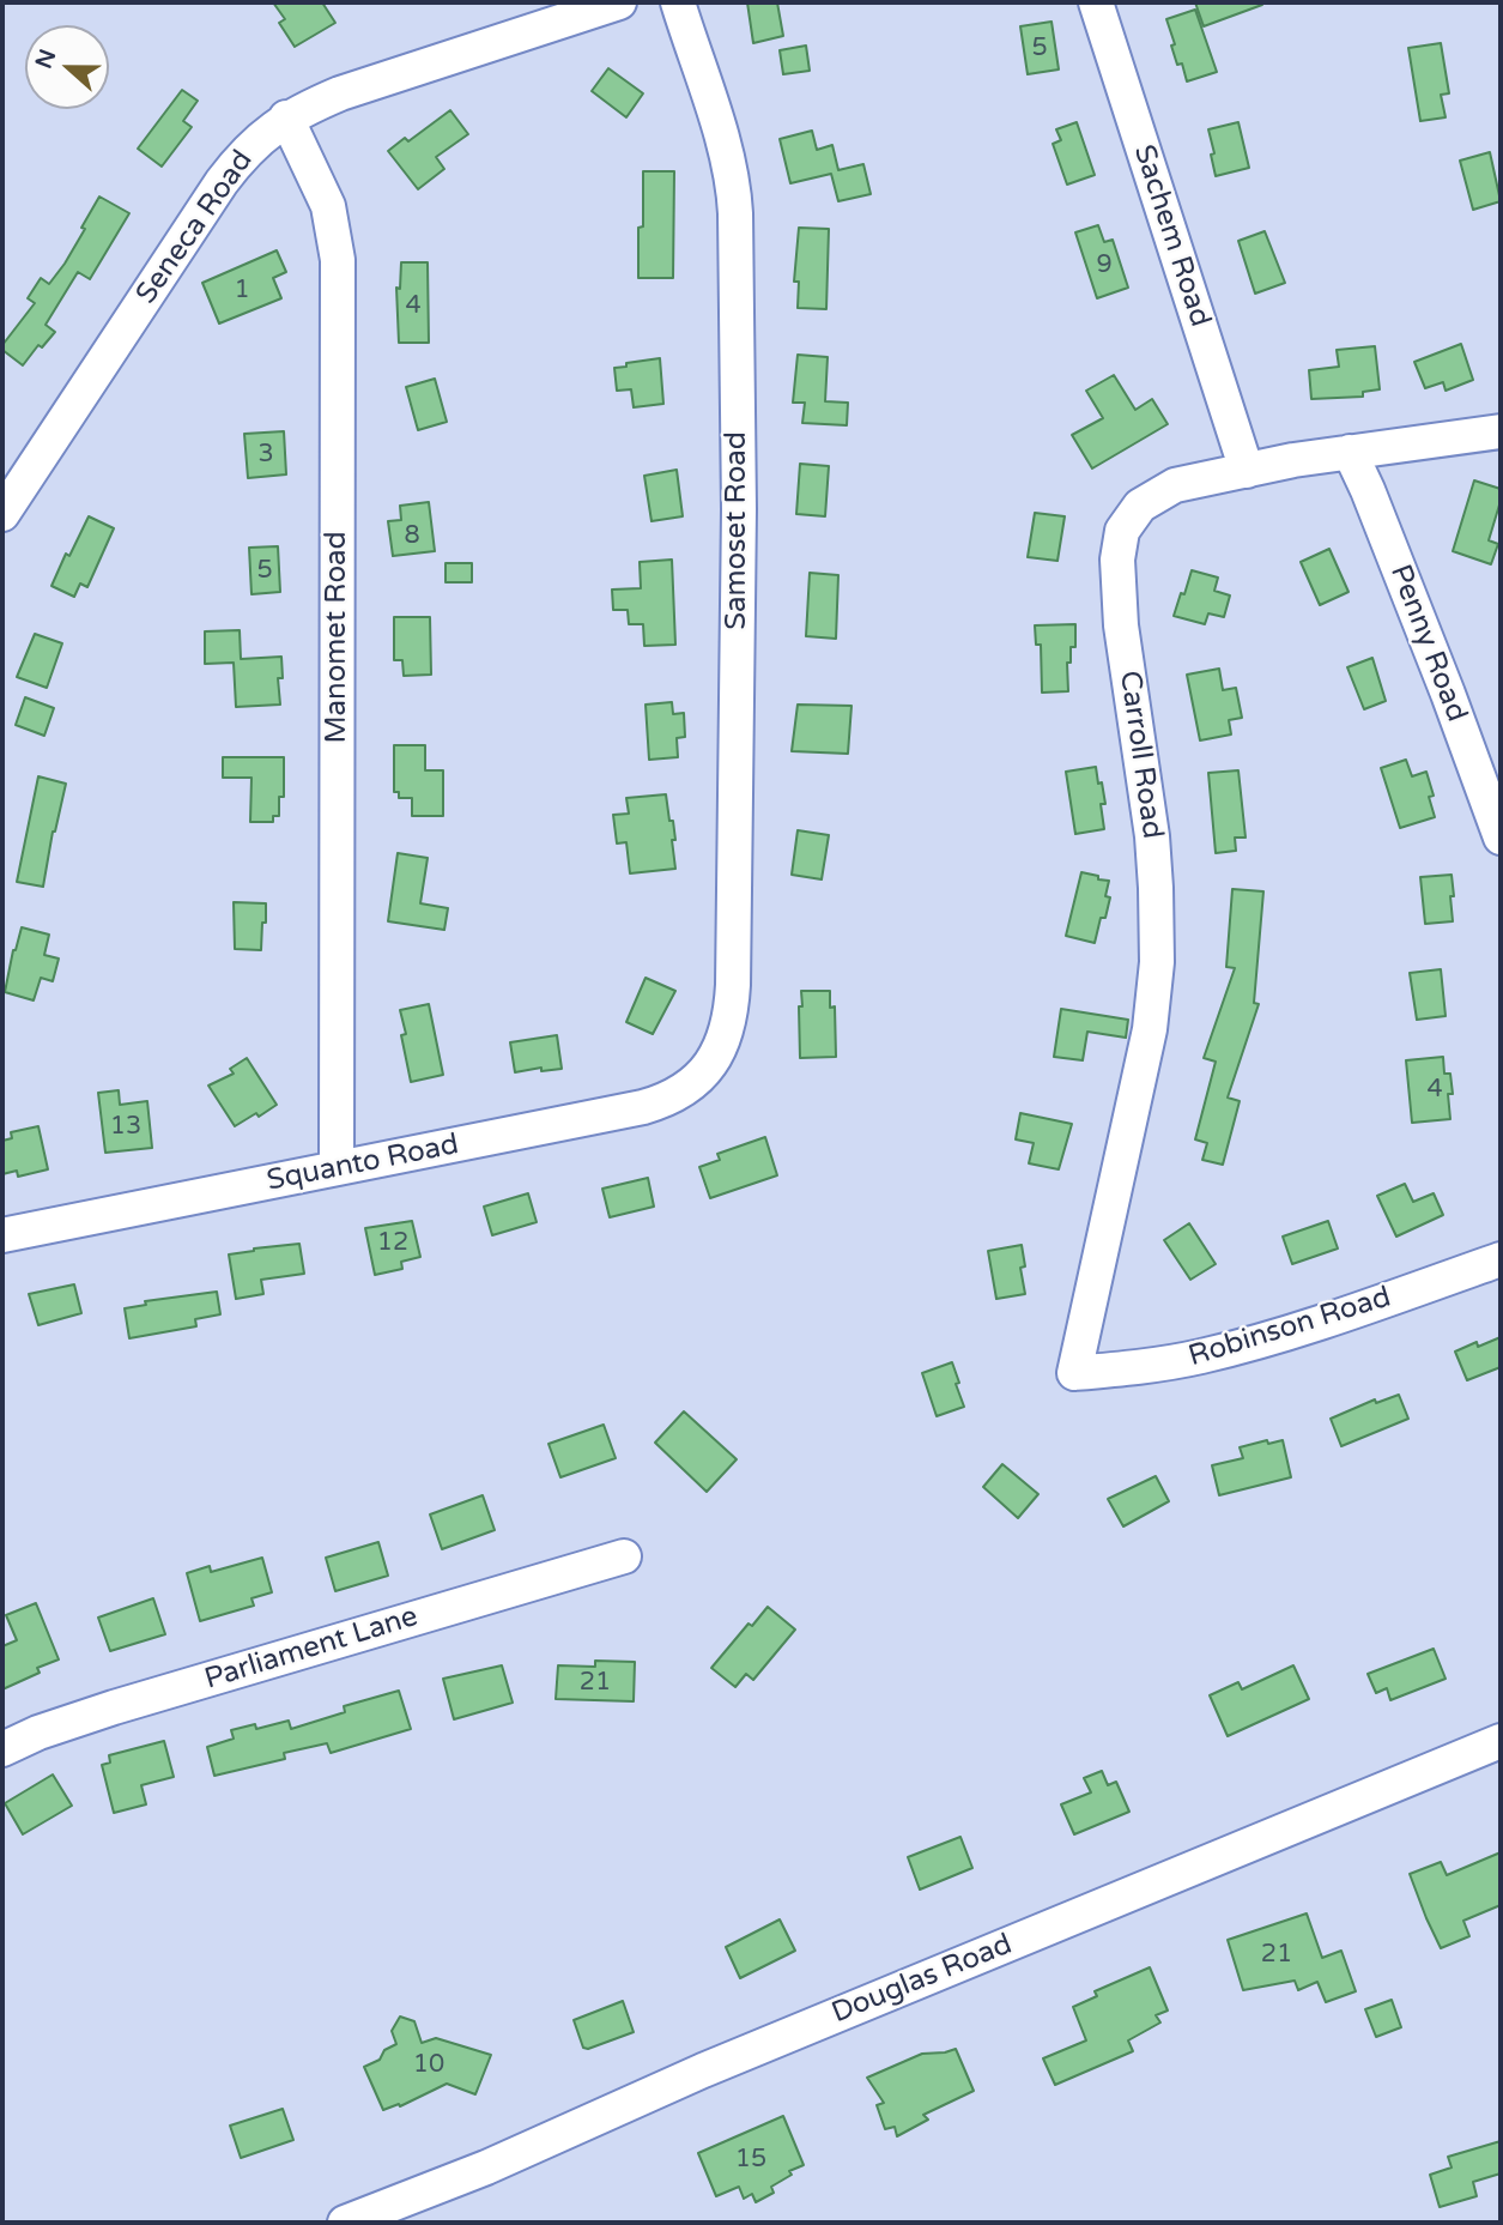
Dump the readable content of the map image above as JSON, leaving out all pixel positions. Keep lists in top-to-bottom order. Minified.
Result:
{"streets":{"street":["Seneca Road","Sachem Road","Samoset Road","Manomet Road","Penny Road","Carroll Road","Squanto Road","Robinson Road","Parliament Lane","Douglas Road"]},"crossings":[["Seneca Road","Manomet Road"],["Sachem Road","Carroll Road"],["Samoset Road","Squanto Road"],["Manomet Road","Squanto Road"],["Penny Road","Carroll Road"],["Carroll Road","Robinson Road"]],"house_numbers":["5","9","1","4","3","8","5","4","13","12","21","21","10","15"],"north":"left"}
